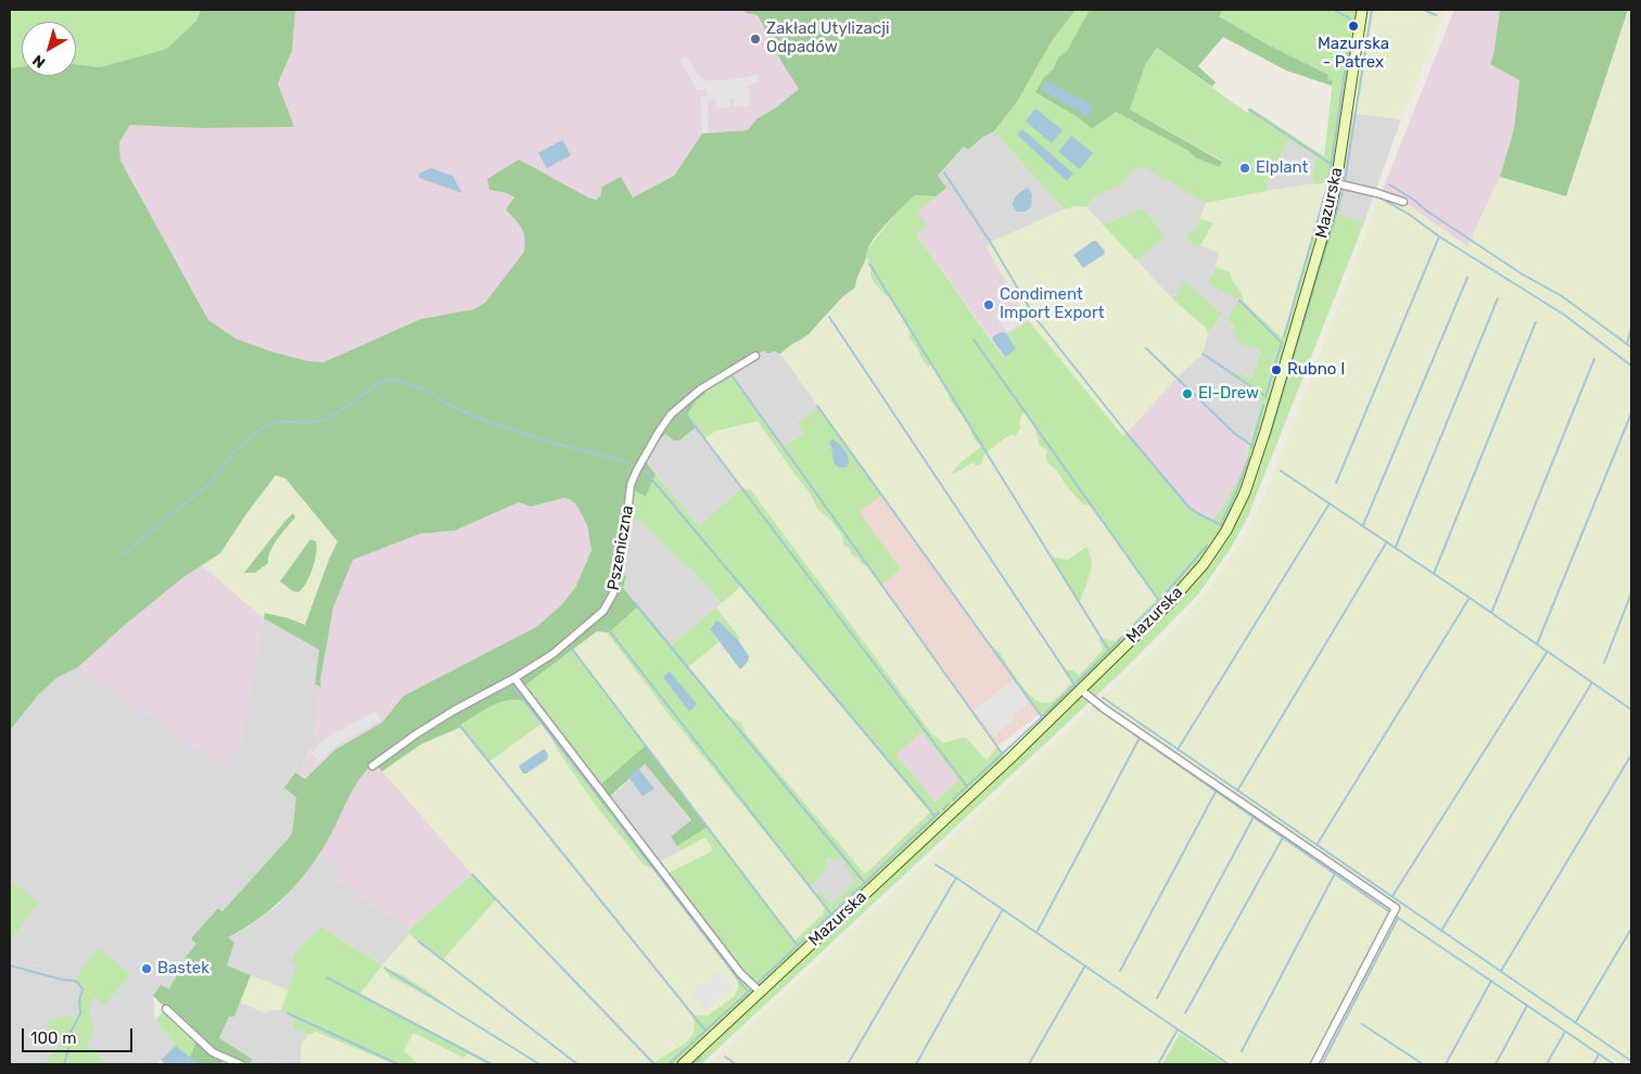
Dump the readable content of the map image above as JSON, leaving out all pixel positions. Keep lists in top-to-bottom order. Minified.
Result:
{"streets":{"main road":["Mazurska"],"street":["Pszeniczna"]},"places":["Mazurska - Patrex","Zakład Utylizacji Odpadów","Elplant","Condiment Import Export","Rubno I","El-Drew","Bastek"],"scale_bar":"100 m","north":"bottom left"}
